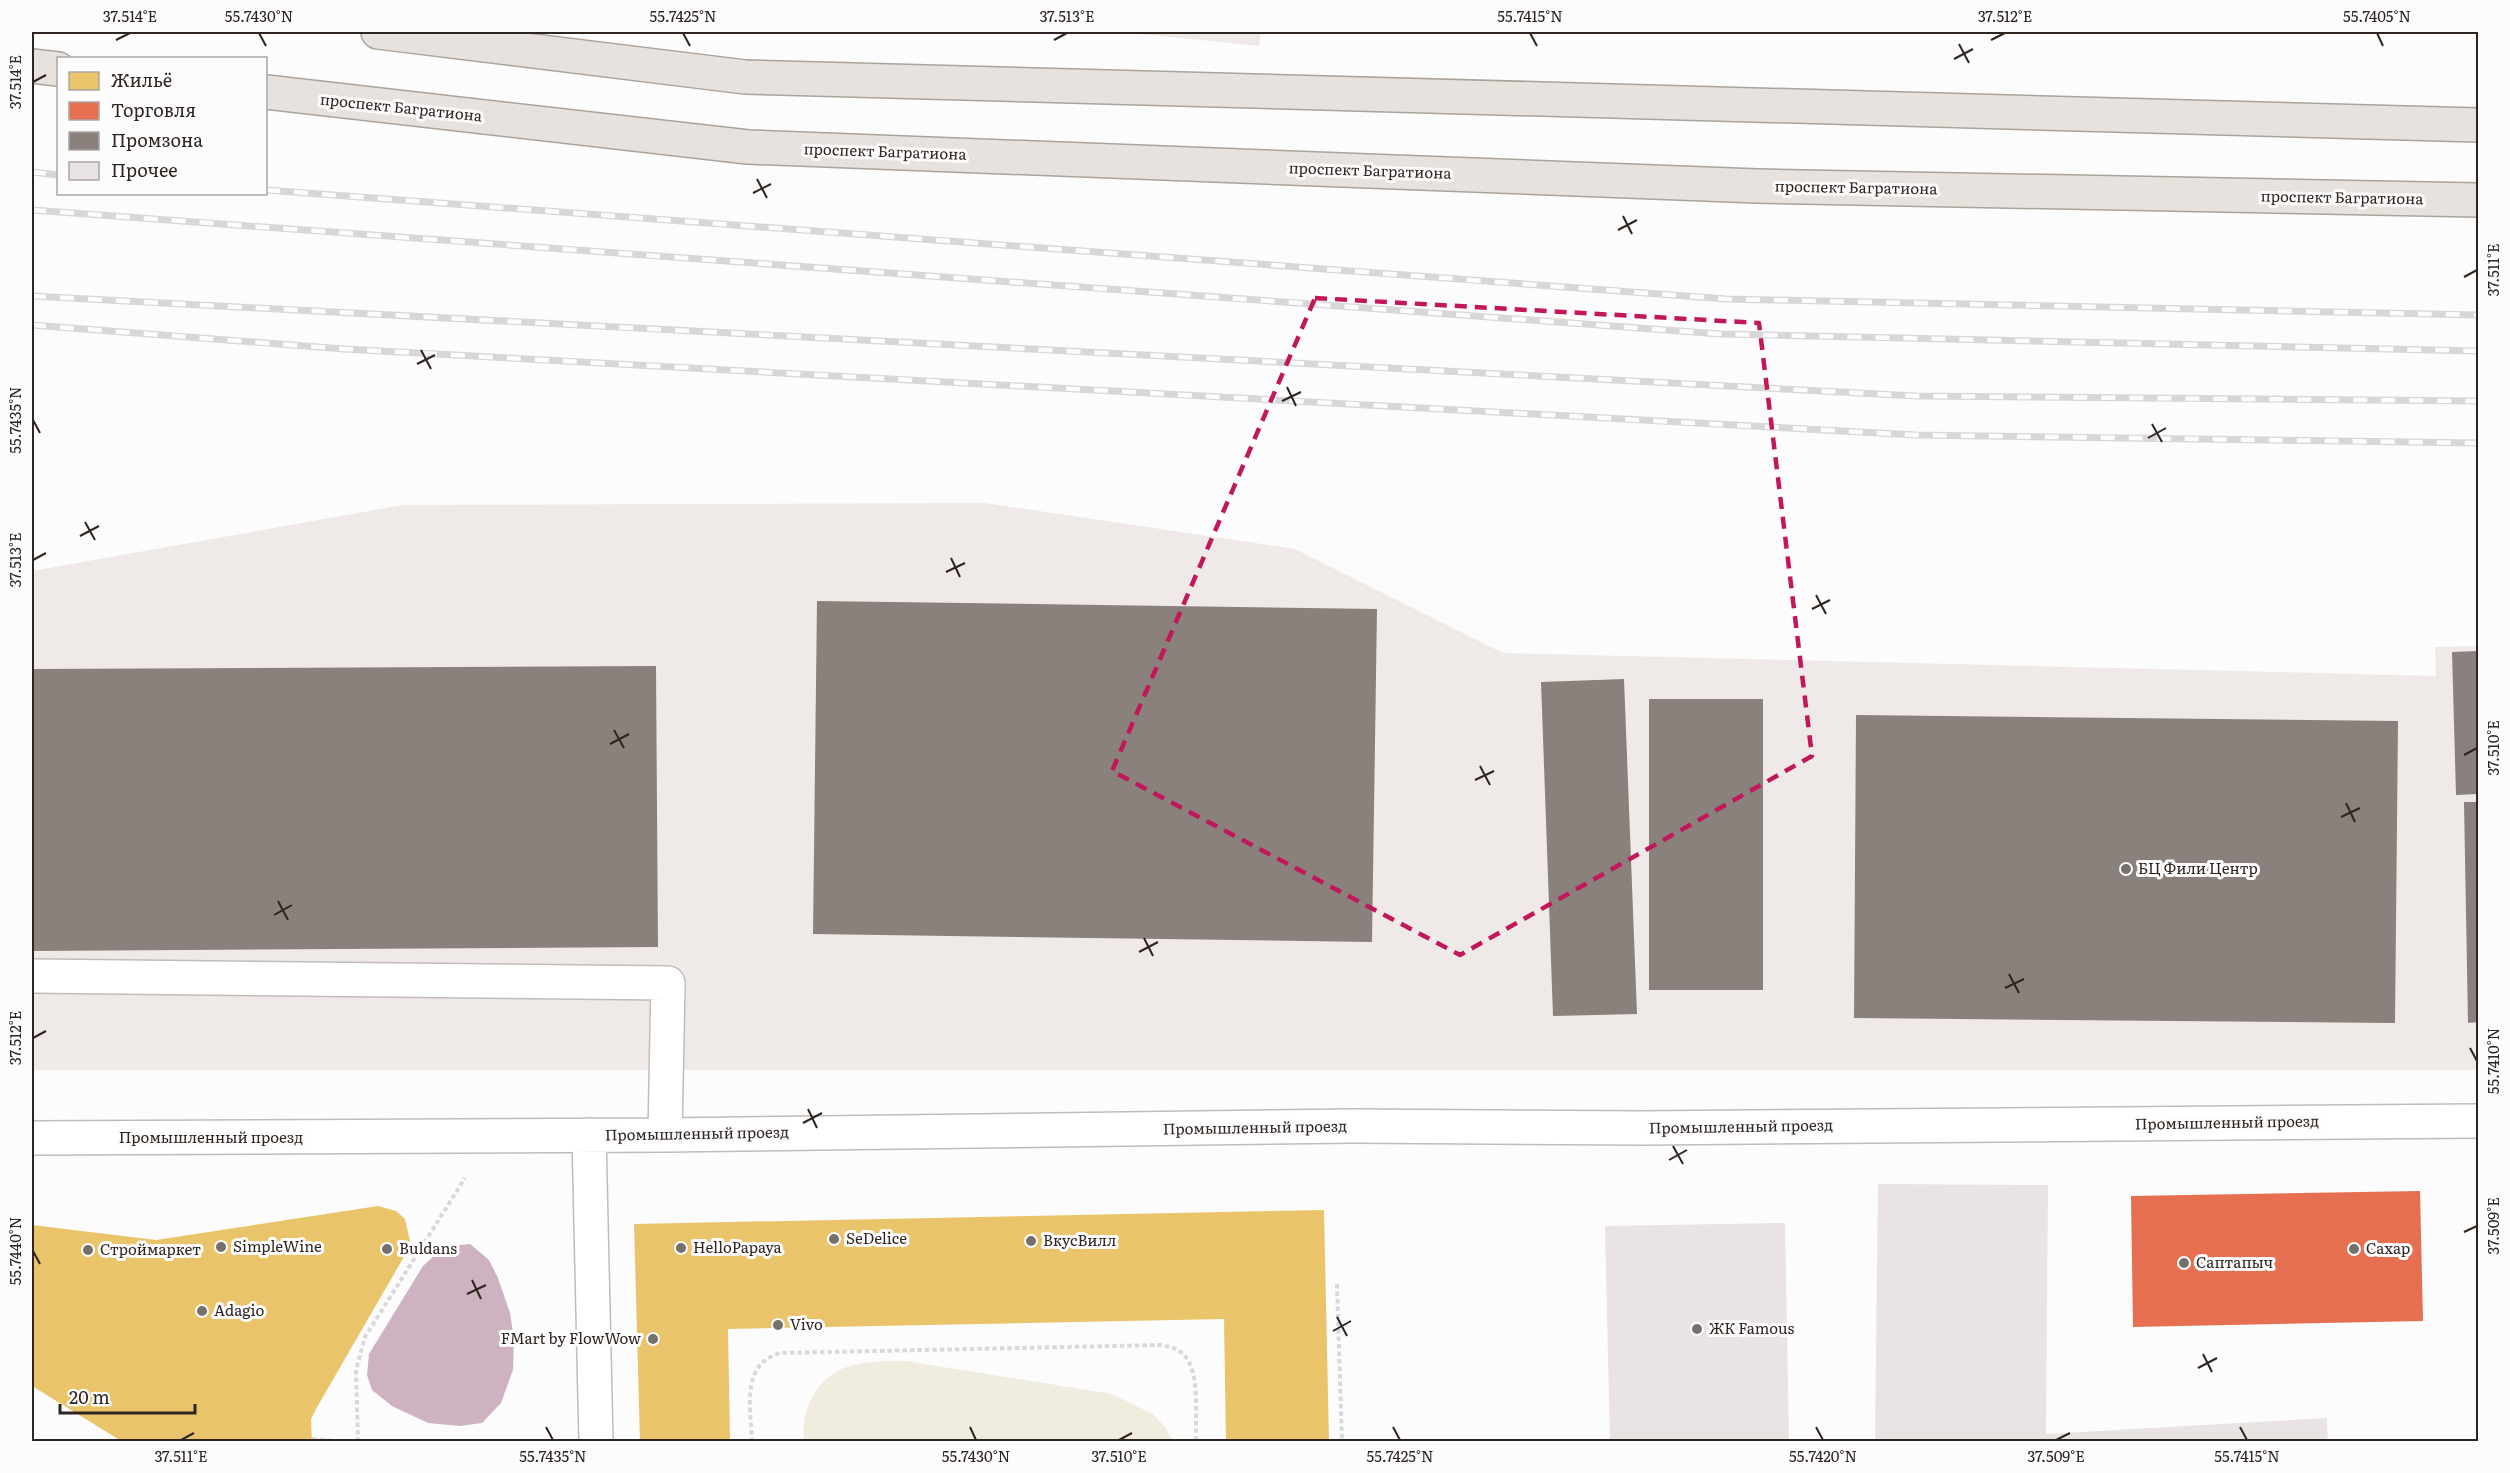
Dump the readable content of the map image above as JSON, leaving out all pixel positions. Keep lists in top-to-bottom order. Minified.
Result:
{"streets":{"main road":["проспект Багратиона"],"street":["Промышленный проезд"]},"places":["БЦ Фили Центр","SeDelice","ВкусВилл","SimpleWine","HelloPapaya","Buldans","Сахар","Строймаркет","Саптапыч","Adagio","Vivo","ЖК Famous","FMart by FlowWow"],"legend":["Жильё","Торговля","Промзона","Прочее"],"scale_bar":"20 m","coordinates":["37.514°E","55.7430°N","55.7425°N","37.513°E","55.7415°N","37.512°E","55.7405°N","37.511°E","55.7435°N","37.510°E","55.7410°N","37.509°E","55.7440°N","55.7420°N"]}
